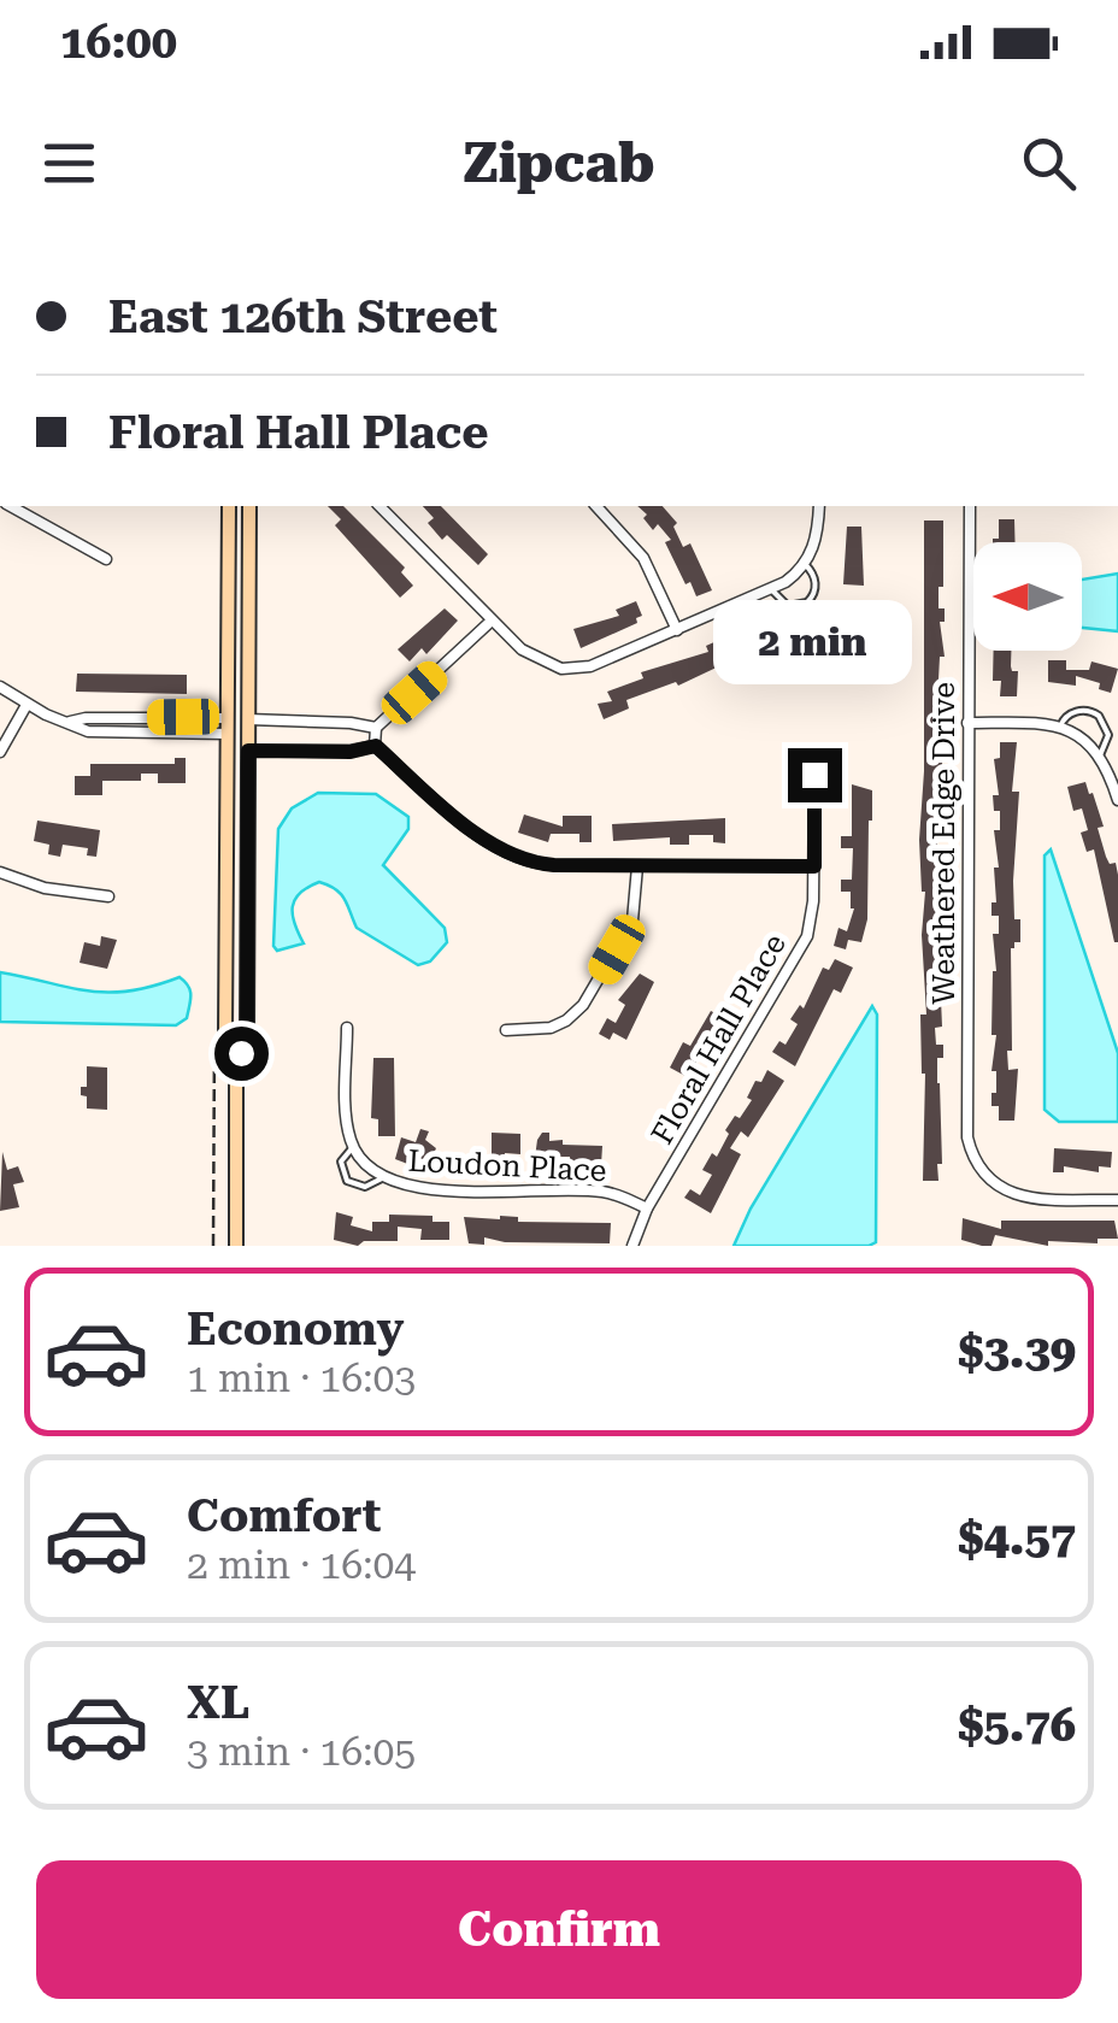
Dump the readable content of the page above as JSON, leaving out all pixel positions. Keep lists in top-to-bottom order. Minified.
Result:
{"streets":{"street":["Weathered Edge Drive","Floral Hall Place","Loudon Place"]},"crossings":[["Floral Hall Place","Loudon Place"]],"north":"left","page":{"status":"16:00","header":"Zipcab","banner":["East 126th Street","Floral Hall Place"],"bubble":"2 min","list":[{"name":"Economy","note":"1 min · 16:03","value":"$3.39"},{"name":"Comfort","note":"2 min · 16:04","value":"$4.57"},{"name":"XL","note":"3 min · 16:05","value":"$5.76"}],"buttons":"Confirm"}}
